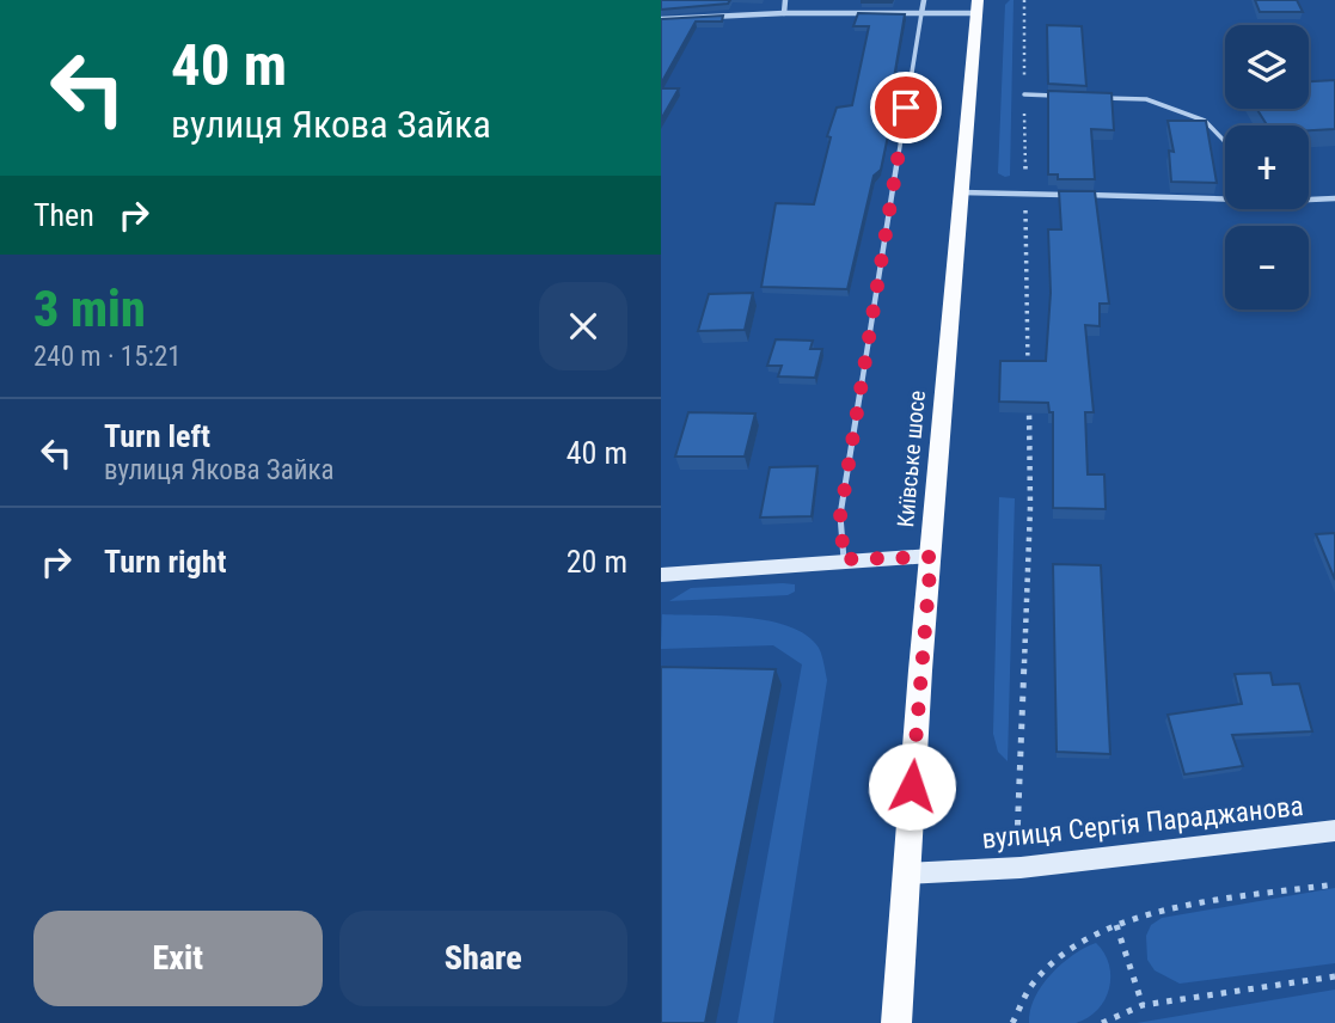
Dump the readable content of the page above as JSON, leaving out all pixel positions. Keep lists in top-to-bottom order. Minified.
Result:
{"streets":{"main road":["Київське шосе","вулиця Сергія Параджанова"]},"crossings":[["Київське шосе","вулиця Сергія Параджанова"]],"page":{"turn":["40 m","вулиця Якова Зайка"],"map_buttons":["+","−"],"then":"Then","heading":["3 min","240 m · 15:21"],"list":[{"name":"Turn left","note":"вулиця Якова Зайка","value":"40 m"},{"name":"Turn right","value":"20 m"}],"buttons":["Exit","Share"]}}
